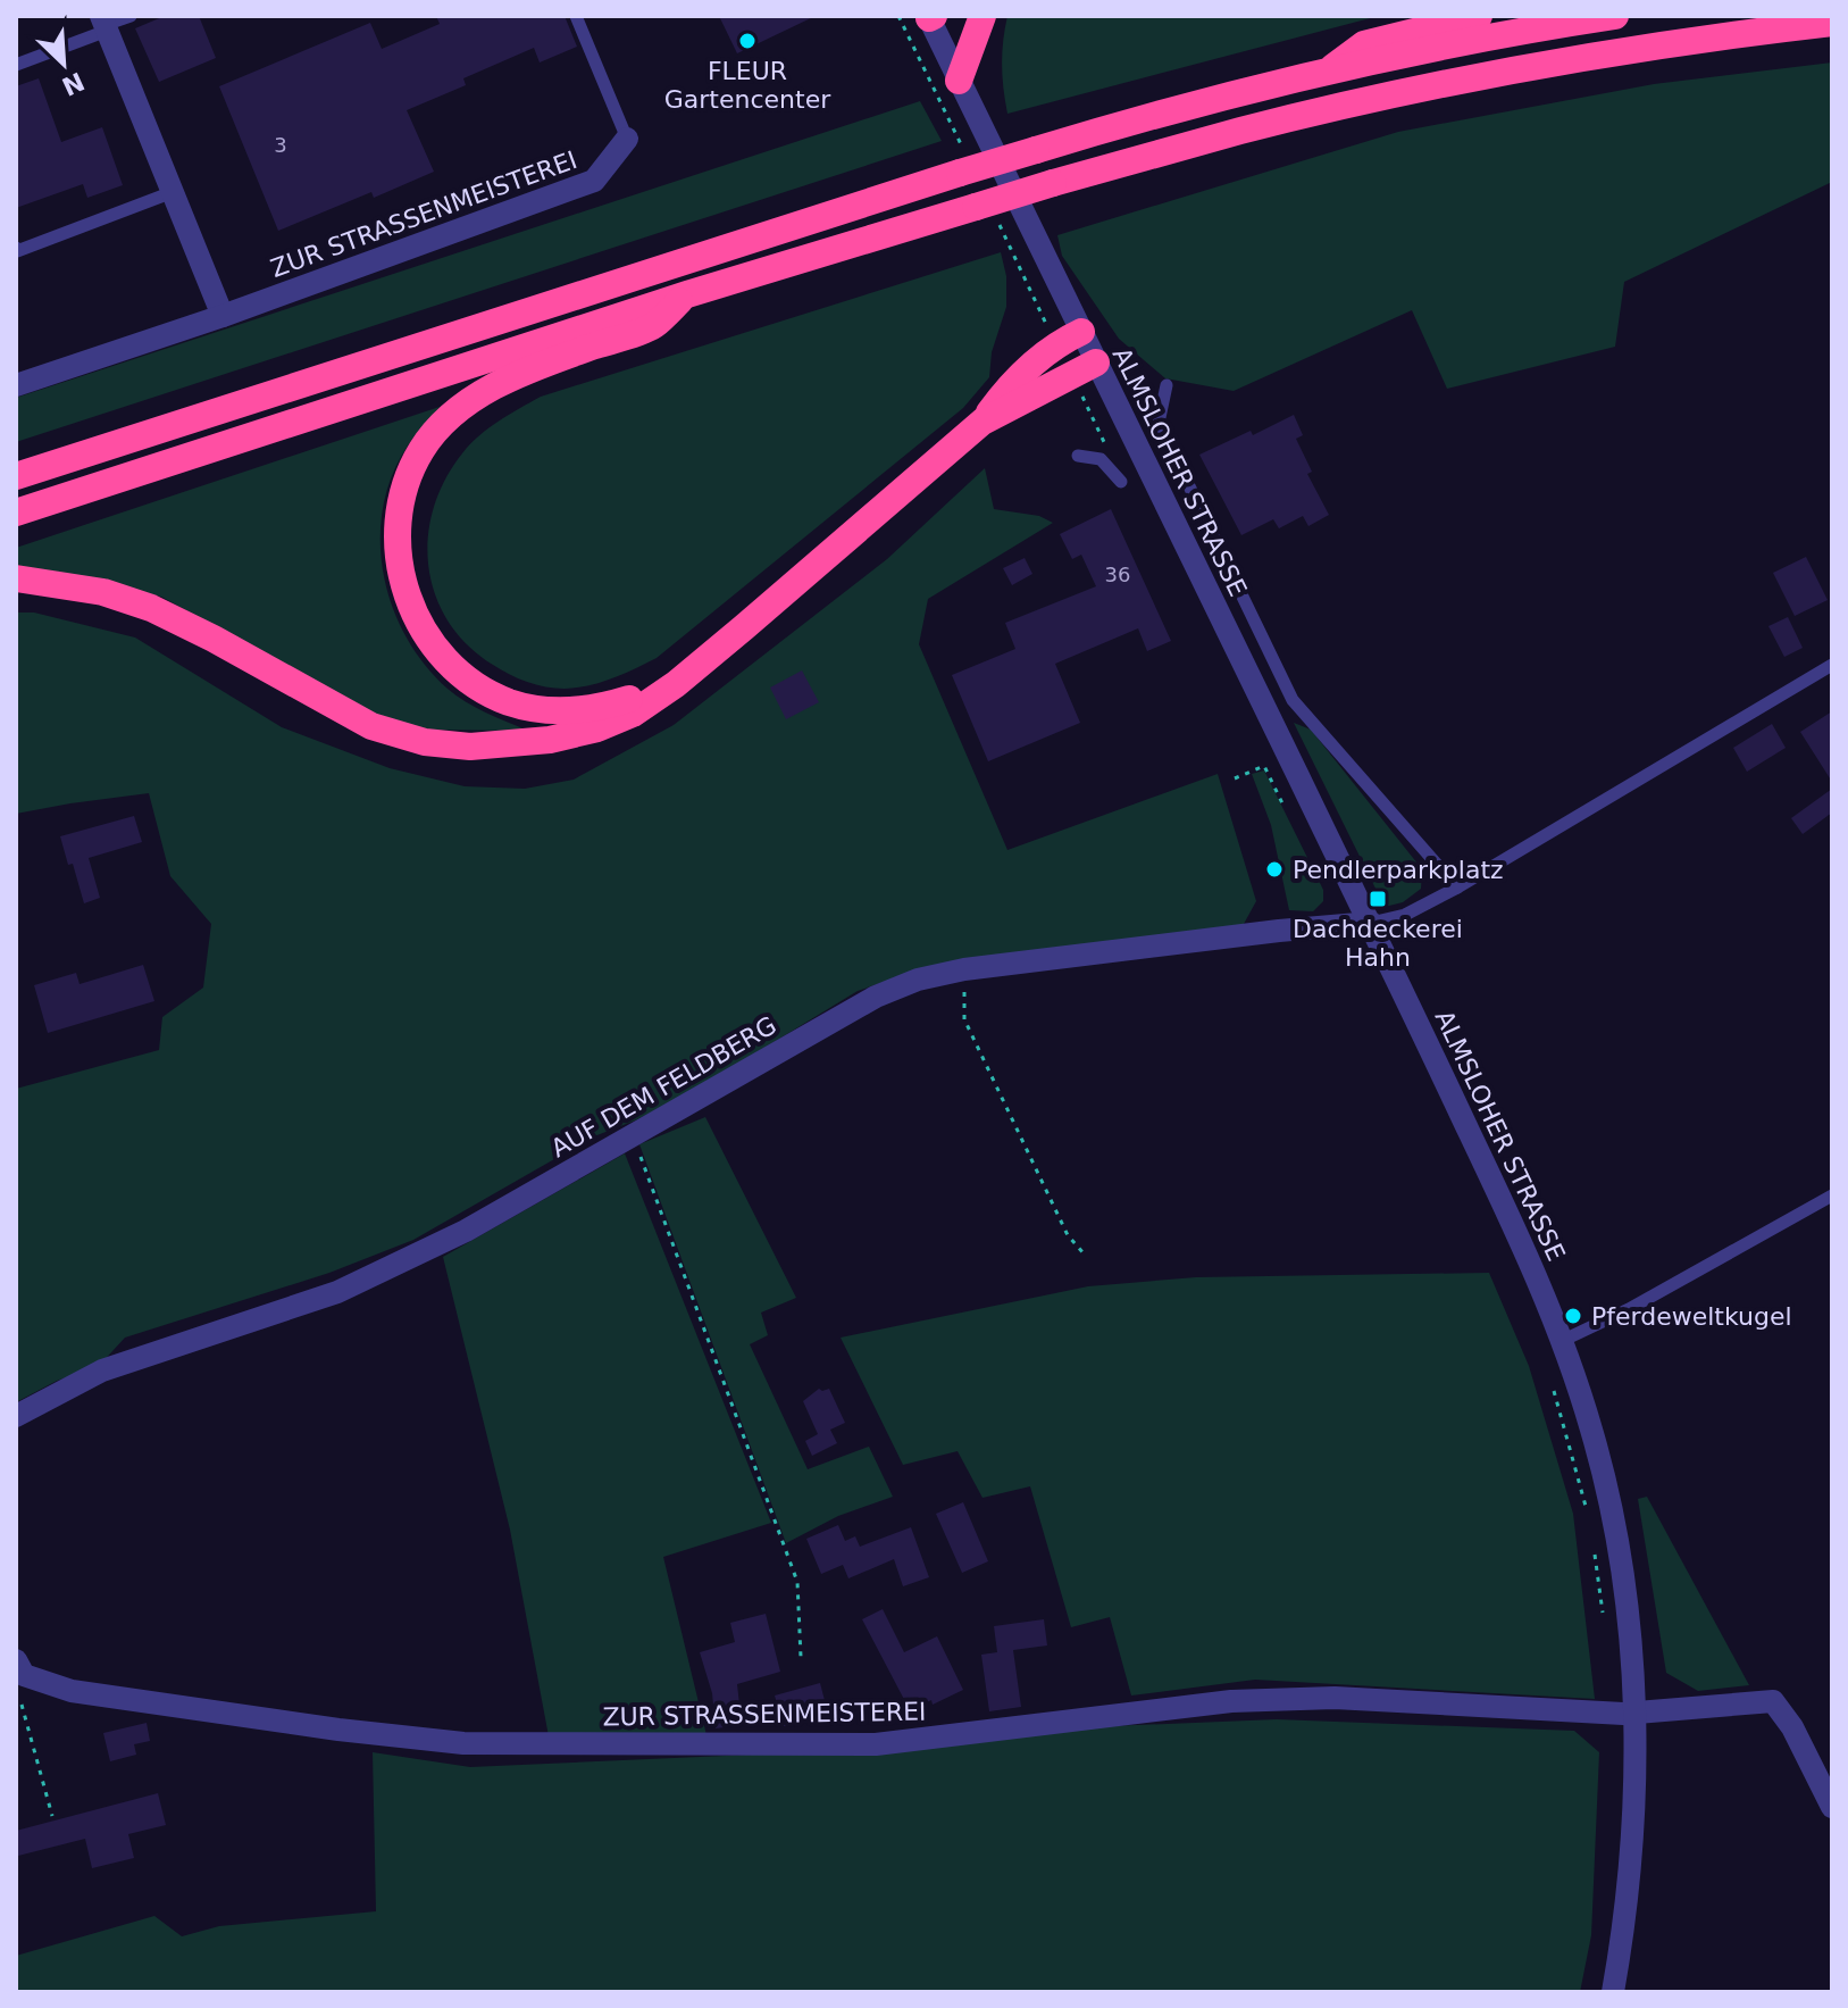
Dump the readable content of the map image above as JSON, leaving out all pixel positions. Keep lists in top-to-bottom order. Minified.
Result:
{"streets":{"street":["ZUR STRASSENMEISTEREI","ALMSLOHER STRASSE","AUF DEM FELDBERG"]},"crossings":[["ZUR STRASSENMEISTEREI","ALMSLOHER STRASSE"],["ALMSLOHER STRASSE","AUF DEM FELDBERG"]],"places":{"other":["FLEUR Gartencenter","Pendlerparkplatz","Pferdeweltkugel"],"transit":["Dachdeckerei Hahn"]},"house_numbers":["3","36"],"north":"bottom right"}
